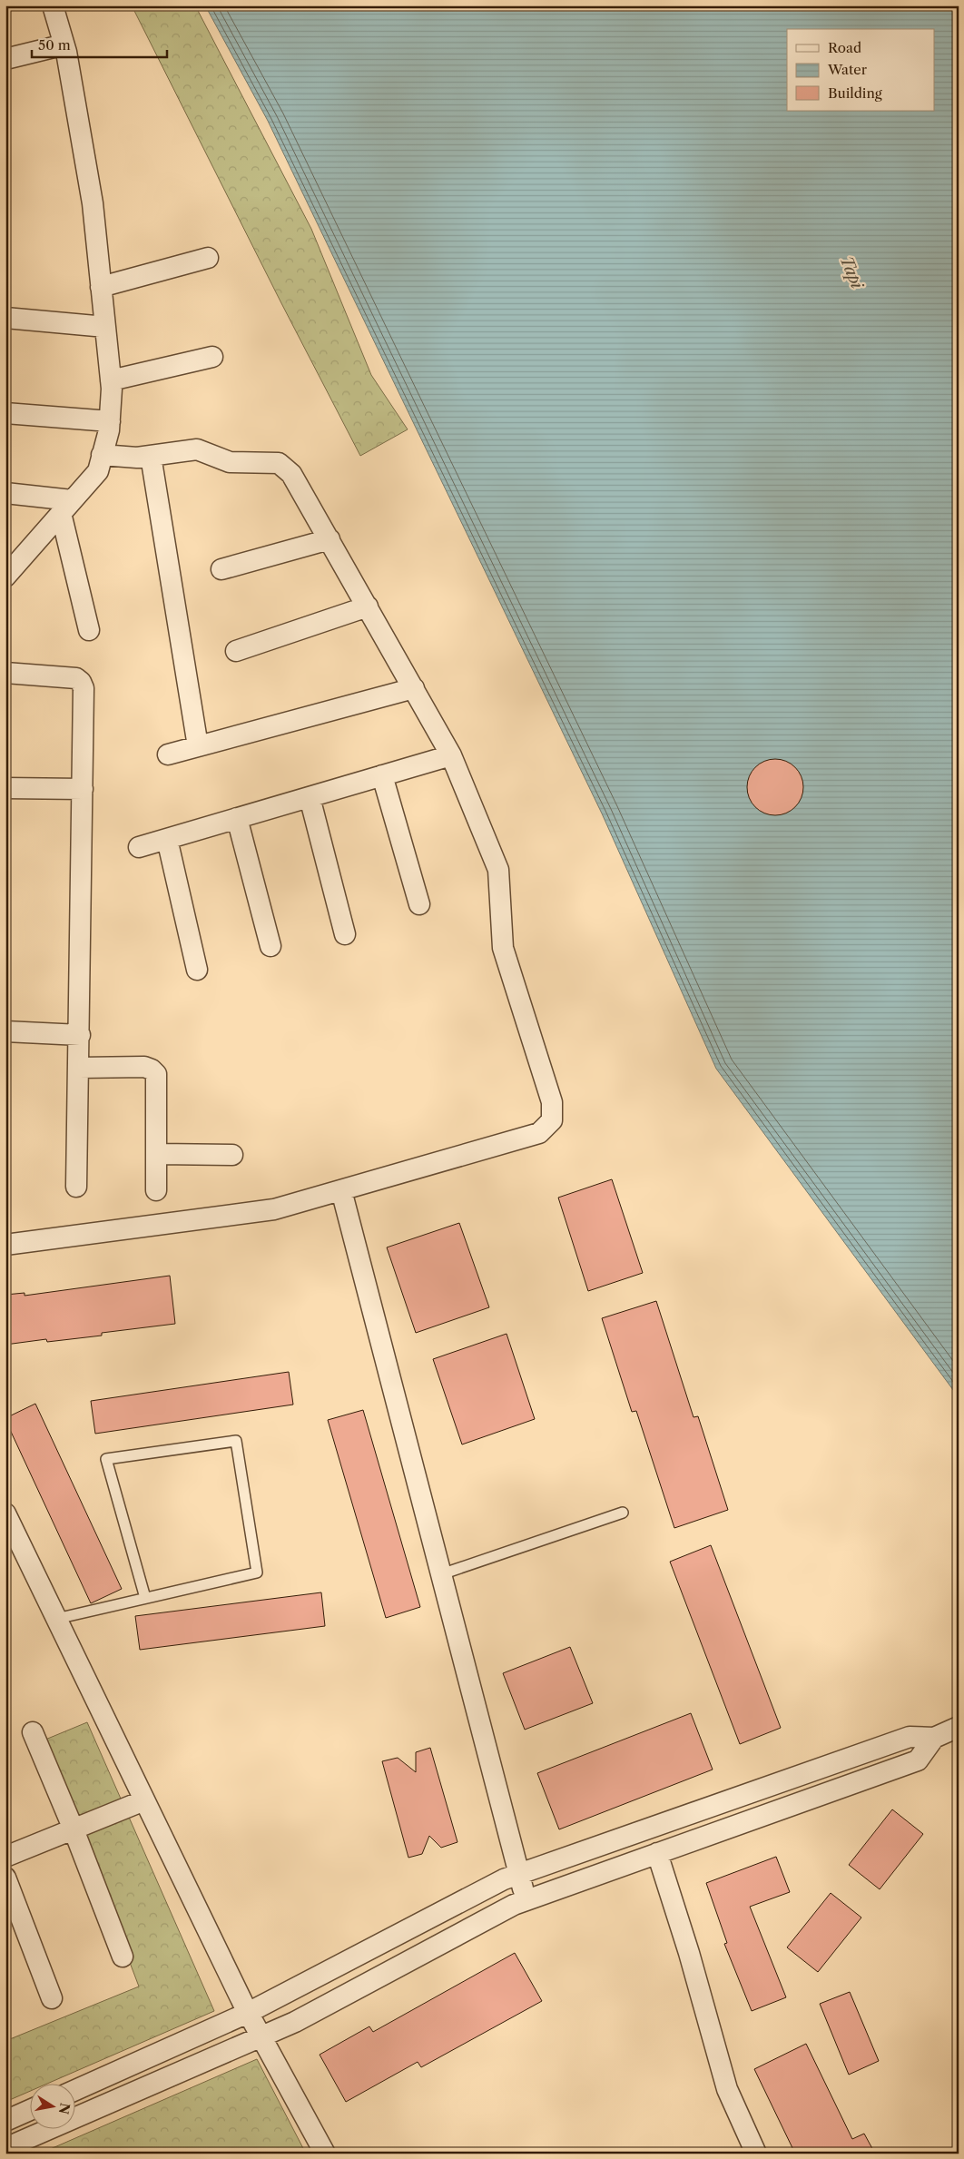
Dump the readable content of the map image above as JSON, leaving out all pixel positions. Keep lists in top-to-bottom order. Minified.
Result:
{"water":["Tapi"],"legend":["Road","Water","Building"],"scale_bar":"50 m","north":"right"}
